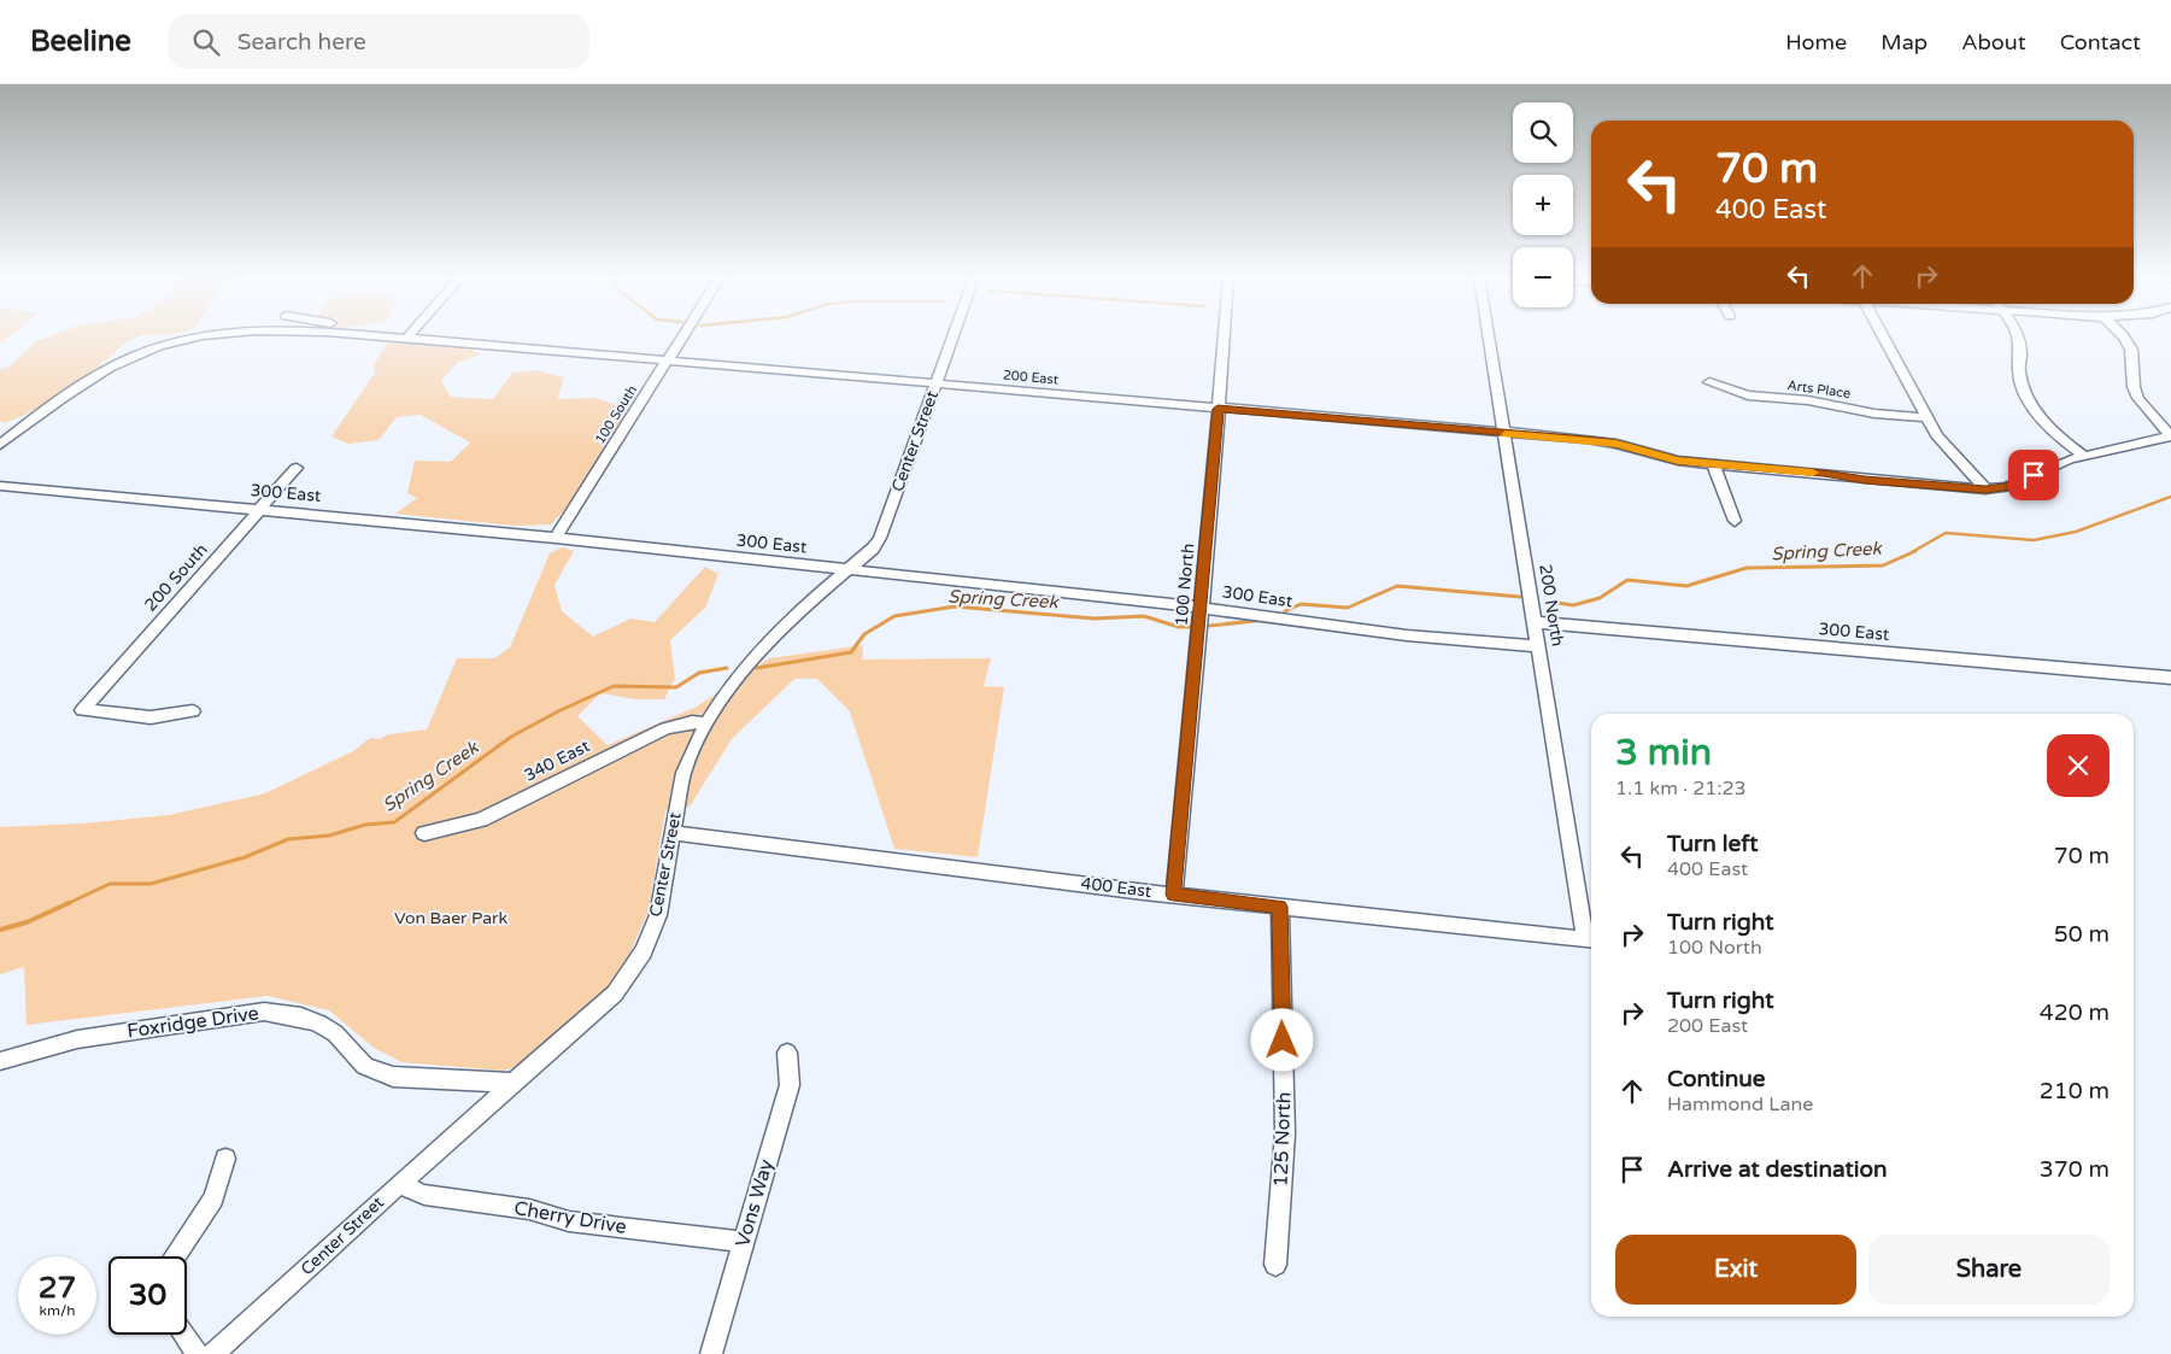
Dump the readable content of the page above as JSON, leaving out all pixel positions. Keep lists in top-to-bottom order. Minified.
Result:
{"streets":{"street":["200 East","Arts Place","100 South","Center Street","300 East","200 South","100 North","200 North","340 East","400 East","Foxridge Drive","125 North","Vons Way","Cherry Drive"]},"crossings":[["200 East","100 South"],["200 East","Center Street"],["200 East","100 North"],["200 East","200 North"],["100 South","300 East"],["Center Street","300 East"],["Center Street","340 East"],["Center Street","400 East"],["Center Street","Foxridge Drive"],["Center Street","Cherry Drive"],["300 East","200 South"],["300 East","100 North"],["300 East","200 North"],["100 North","400 East"],["200 North","400 East"],["400 East","125 North"],["Vons Way","Cherry Drive"]],"water":["Spring Creek"],"parks":["Von Baer Park"],"page":{"header":"Beeline","search":"Search here","nav":["Home","Map","About","Contact"],"map_buttons":["+","−"],"turn":["70 m","400 East"],"heading":["3 min","1.1 km · 21:23"],"list":[{"name":"Turn left","note":"400 East","value":"70 m"},{"name":"Turn right","note":"100 North","value":"50 m"},{"name":"Turn right","note":"200 East","value":"420 m"},{"name":"Continue","note":"Hammond Lane","value":"210 m"},{"name":"Arrive at destination","value":"370 m"}],"buttons":["Exit","Share"],"speed":"27 km/h","limit":"30"}}
